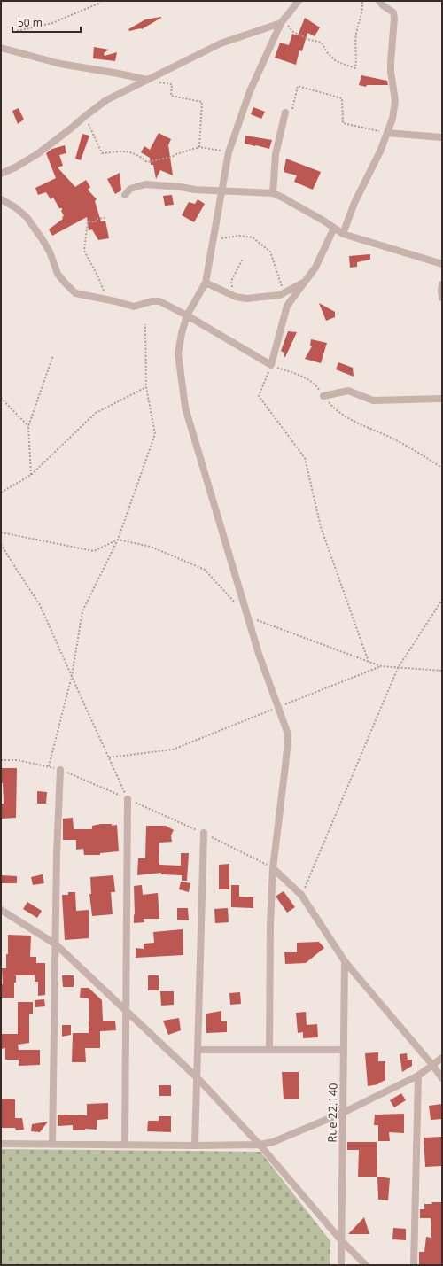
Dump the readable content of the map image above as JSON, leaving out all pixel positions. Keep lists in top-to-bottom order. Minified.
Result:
{"streets":{"street":["Rue 22.140"]},"scale_bar":"50 m"}
